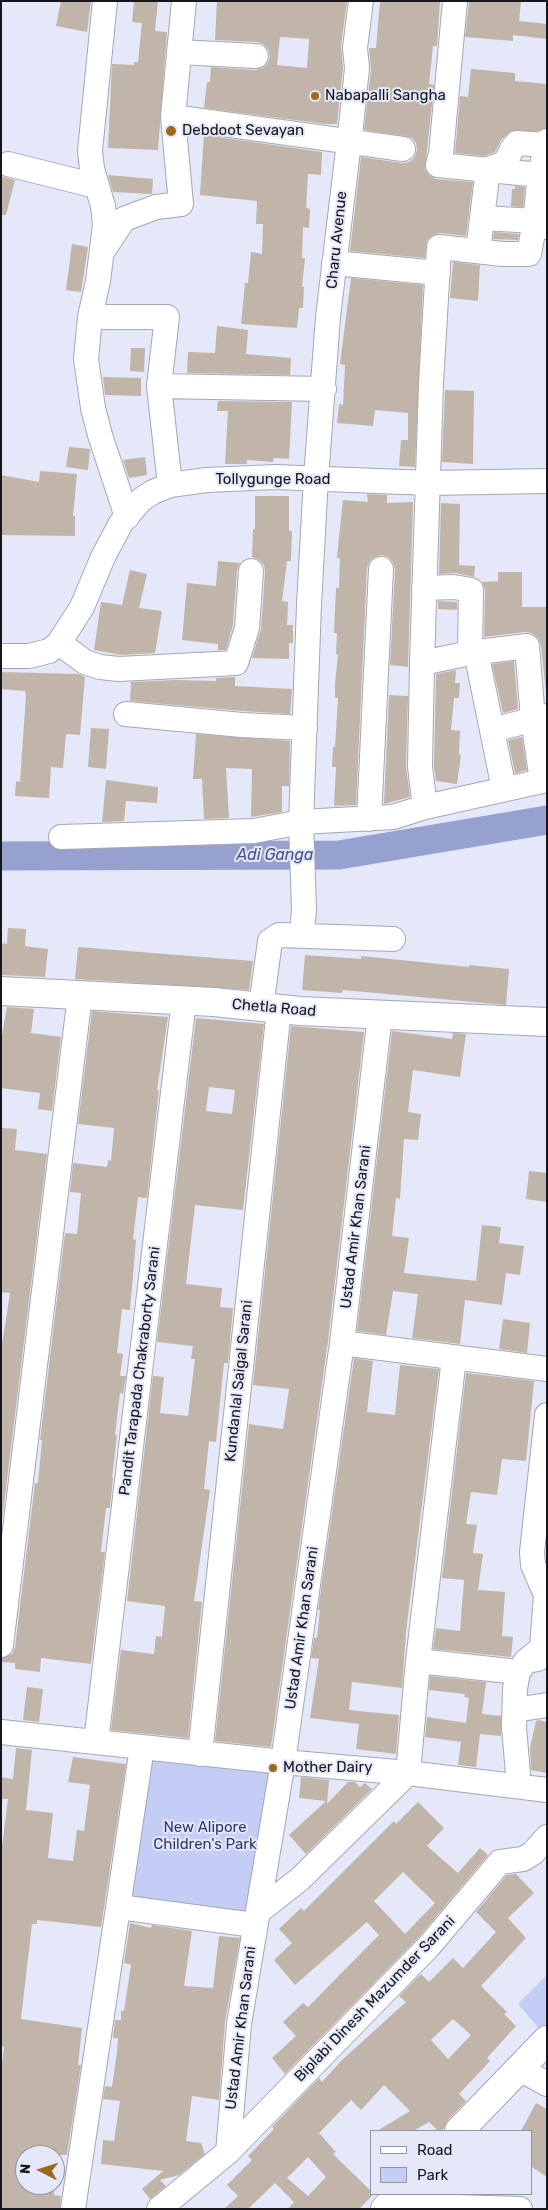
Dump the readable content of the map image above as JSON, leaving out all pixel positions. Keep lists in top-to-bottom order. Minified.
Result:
{"streets":{"main road":["Chetla Road"],"street":["Charu Avenue","Tollygunge Road","Ustad Amir Khan Sarani","Pandit Tarapada Chakraborty Sarani","Kundanlal Saigal Sarani","Biplabi Dinesh Mazumder Sarani"]},"crossings":[["Charu Avenue","Tollygunge Road"],["Charu Avenue","Kundanlal Saigal Sarani"],["Chetla Road","Ustad Amir Khan Sarani"],["Chetla Road","Pandit Tarapada Chakraborty Sarani"],["Chetla Road","Kundanlal Saigal Sarani"],["Ustad Amir Khan Sarani","Biplabi Dinesh Mazumder Sarani"]],"water":["Adi Ganga"],"parks":["New Alipore Children's Park"],"places":["Nabapalli Sangha","Debdoot Sevayan","Mother Dairy"],"legend":["Road","Park"],"north":"left"}
